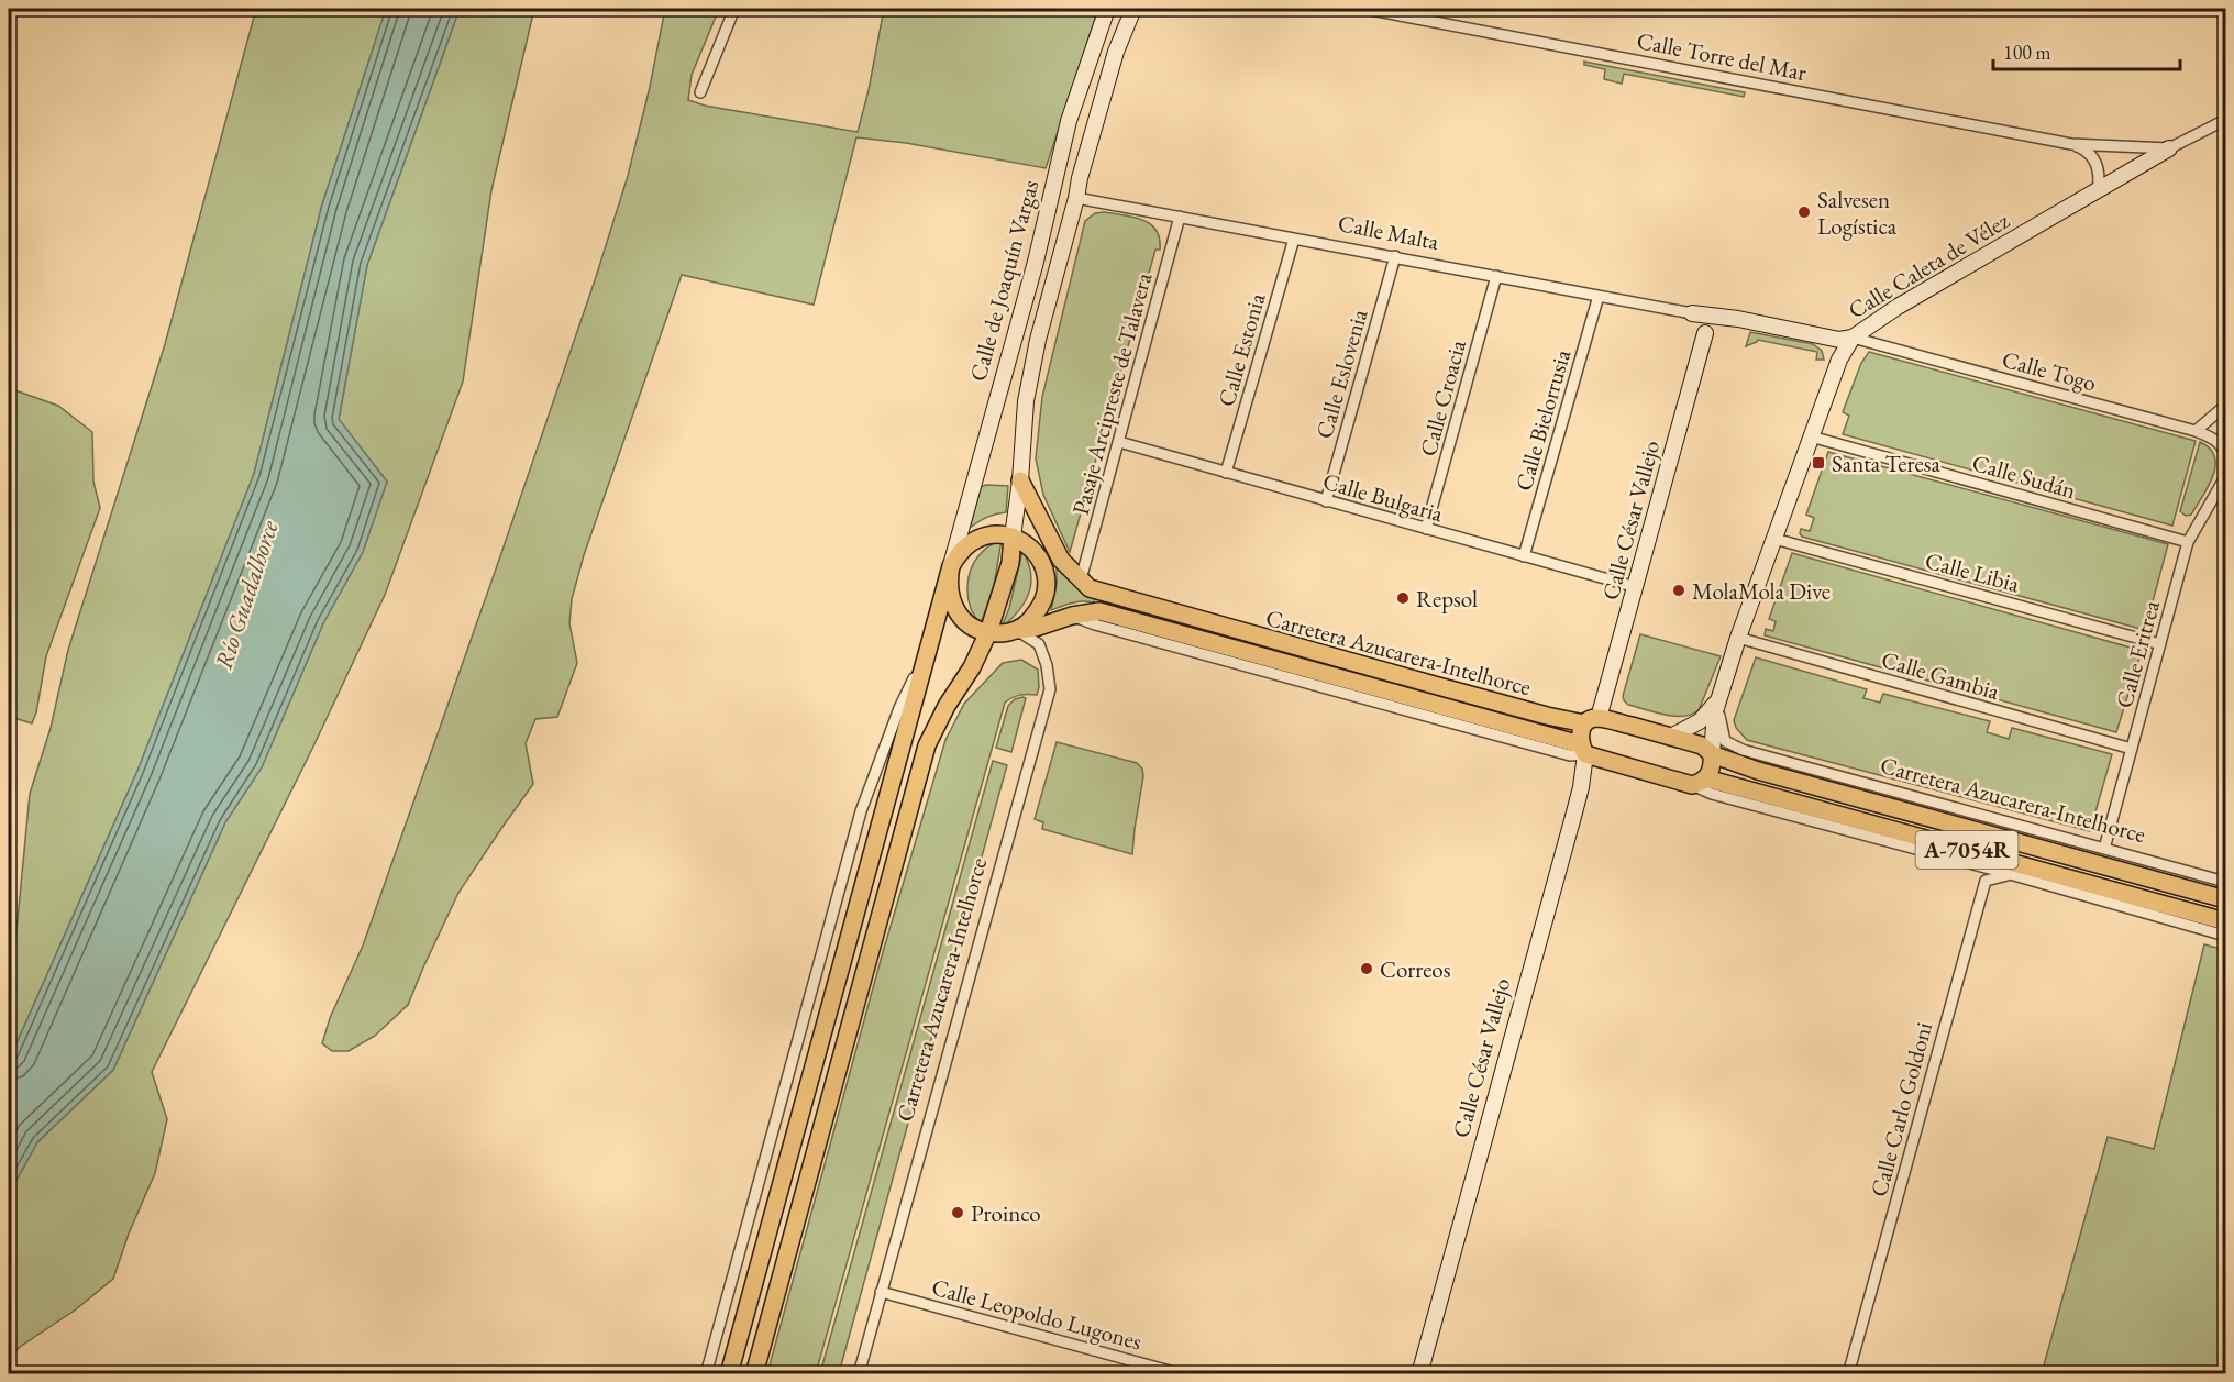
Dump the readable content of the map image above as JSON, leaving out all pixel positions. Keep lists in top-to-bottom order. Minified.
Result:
{"streets":{"main road":["Carretera Azucarera-Intelhorce","A-7054R"],"street":["Calle Torre del Mar","Calle Malta","Calle Caleta de Vélez","Calle de Joaquín Vargas","Calle Estonia","Calle Togo","Calle Eslovenia","Pasaje Arcipreste de Talavera","Calle Croacia","Calle Bielorrusia","Calle Sudán","Calle Bulgaria","Calle César Vallejo","Calle Libia","Calle Eritrea","Calle Gambia","Calle Carlo Goldoni","Calle Leopoldo Lugones"]},"crossings":[["Calle Torre del Mar","Calle Caleta de Vélez"],["Calle Malta","Calle Caleta de Vélez"],["Calle Malta","Calle de Joaquín Vargas"],["Calle Malta","Calle Estonia"],["Calle Malta","Calle Togo"],["Calle Malta","Calle Eslovenia"],["Calle Malta","Pasaje Arcipreste de Talavera"],["Calle Malta","Calle Croacia"],["Calle Malta","Calle Bielorrusia"],["Calle Caleta de Vélez","Calle Togo"],["Calle Caleta de Vélez","Calle Sudán"],["Calle Caleta de Vélez","Calle Libia"],["Calle Caleta de Vélez","Carretera Azucarera-Intelhorce"],["Calle Caleta de Vélez","Calle Gambia"],["Calle Caleta de Vélez","A-7054R"],["Calle de Joaquín Vargas","Carretera Azucarera-Intelhorce"],["Calle Estonia","Calle Bulgaria"],["Calle Eslovenia","Calle Bulgaria"],["Pasaje Arcipreste de Talavera","Calle Bulgaria"],["Pasaje Arcipreste de Talavera","Carretera Azucarera-Intelhorce"],["Calle Croacia","Calle Bulgaria"],["Calle Bielorrusia","Calle Bulgaria"],["Calle Sudán","Calle Eritrea"],["Calle Bulgaria","Calle César Vallejo"],["Calle César Vallejo","Carretera Azucarera-Intelhorce"],["Calle César Vallejo","A-7054R"],["Calle Libia","Calle Eritrea"],["Carretera Azucarera-Intelhorce","Calle Eritrea"],["Carretera Azucarera-Intelhorce","A-7054R"],["Carretera Azucarera-Intelhorce","Calle Leopoldo Lugones"],["Calle Eritrea","Calle Gambia"]],"water":["Río Guadalhorce"],"places":{"other":["Salvesen Logística","MolaMola Dive","Repsol","Correos","Proinco"],"transit":["Santa Teresa"]},"scale_bar":"100 m"}
